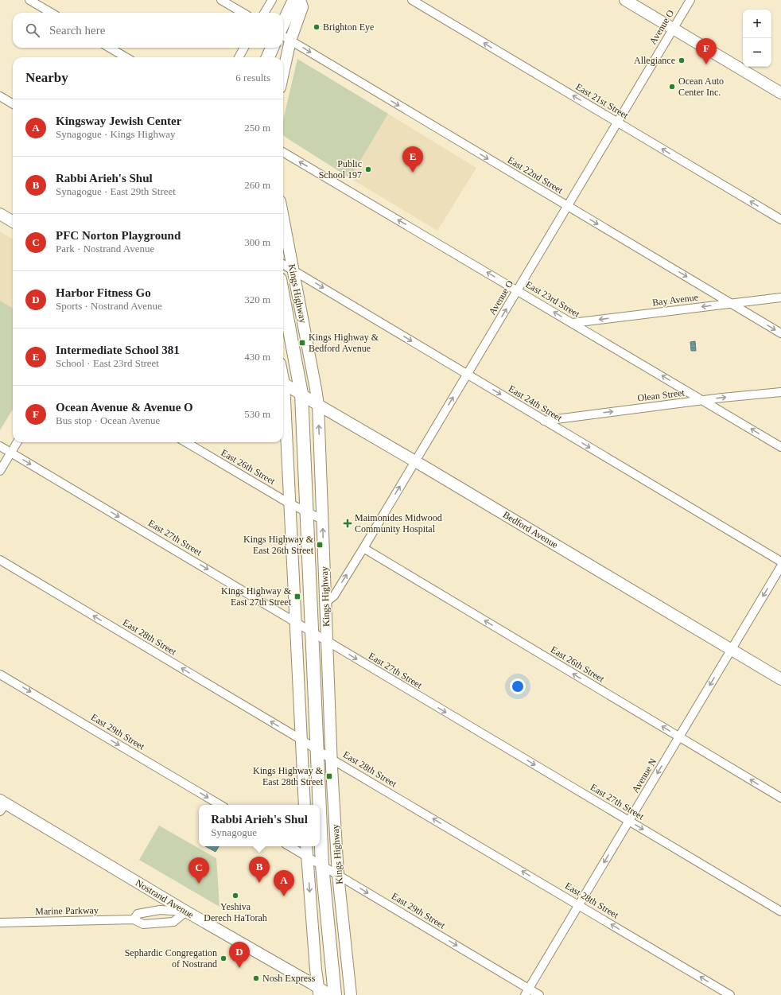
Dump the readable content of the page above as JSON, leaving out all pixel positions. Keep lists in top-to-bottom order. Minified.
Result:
{"streets":{"main road":["Kings Highway"],"street":["Avenue O","East 21st Street","East 22nd Street","East 23rd Street","Bay Avenue","Olean Street","East 24th Street","East 26th Street","Bedford Avenue","East 27th Street","East 28th Street","East 29th Street","Avenue N","Nostrand Avenue","Marine Parkway"]},"crossings":[["Avenue O","East 21st Street"],["Avenue O","East 22nd Street"],["Avenue O","Kings Highway"],["Avenue O","East 23rd Street"],["Avenue O","East 24th Street"],["Avenue O","East 26th Street"],["Avenue O","Bedford Avenue"],["East 22nd Street","Bay Avenue"],["Kings Highway","East 24th Street"],["Kings Highway","East 26th Street"],["Kings Highway","Bedford Avenue"],["Kings Highway","East 27th Street"],["Kings Highway","East 28th Street"],["Kings Highway","East 29th Street"],["East 23rd Street","Bay Avenue"],["East 23rd Street","Olean Street"],["Olean Street","East 24th Street"],["East 26th Street","Avenue N"],["Bedford Avenue","Avenue N"],["East 27th Street","Avenue N"],["East 28th Street","Avenue N"],["East 29th Street","Avenue N"],["Nostrand Avenue","Marine Parkway"]],"one_way":["Avenue O","East 21st Street","East 22nd Street","East 23rd Street","Bay Avenue","Olean Street","East 24th Street","East 26th Street","East 27th Street","East 28th Street","East 29th Street","Avenue N"],"places":{"other":["Brighton Eye","Allegiance","Ocean Auto Center Inc.","Public School 197","Yeshiva Derech HaTorah","Sephardic Congregation of Nostrand","Nosh Express"],"transit":["Kings Highway & Bedford Avenue","Kings Highway & East 26th Street","Kings Highway & East 27th Street","Kings Highway & East 28th Street"],"health":["Maimonides Midwood Community Hospital"]},"page":{"map_buttons":["+","−"],"search":"Search here","pins":["F","E","B","C","A","D"],"heading":["Nearby","6 results"],"list":[{"mark":"A","name":"Kingsway Jewish Center","note":"Synagogue · Kings Highway","value":"250 m"},{"mark":"B","name":"Rabbi Arieh's Shul","note":"Synagogue · East 29th Street","value":"260 m"},{"mark":"C","name":"PFC Norton Playground","note":"Park · Nostrand Avenue","value":"300 m"},{"mark":"D","name":"Harbor Fitness Go","note":"Sports · Nostrand Avenue","value":"320 m"},{"mark":"E","name":"Intermediate School 381","note":"School · East 23rd Street","value":"430 m"},{"mark":"F","name":"Ocean Avenue & Avenue O","note":"Bus stop · Ocean Avenue","value":"530 m"}],"popup":["Rabbi Arieh's Shul","Synagogue"]}}
